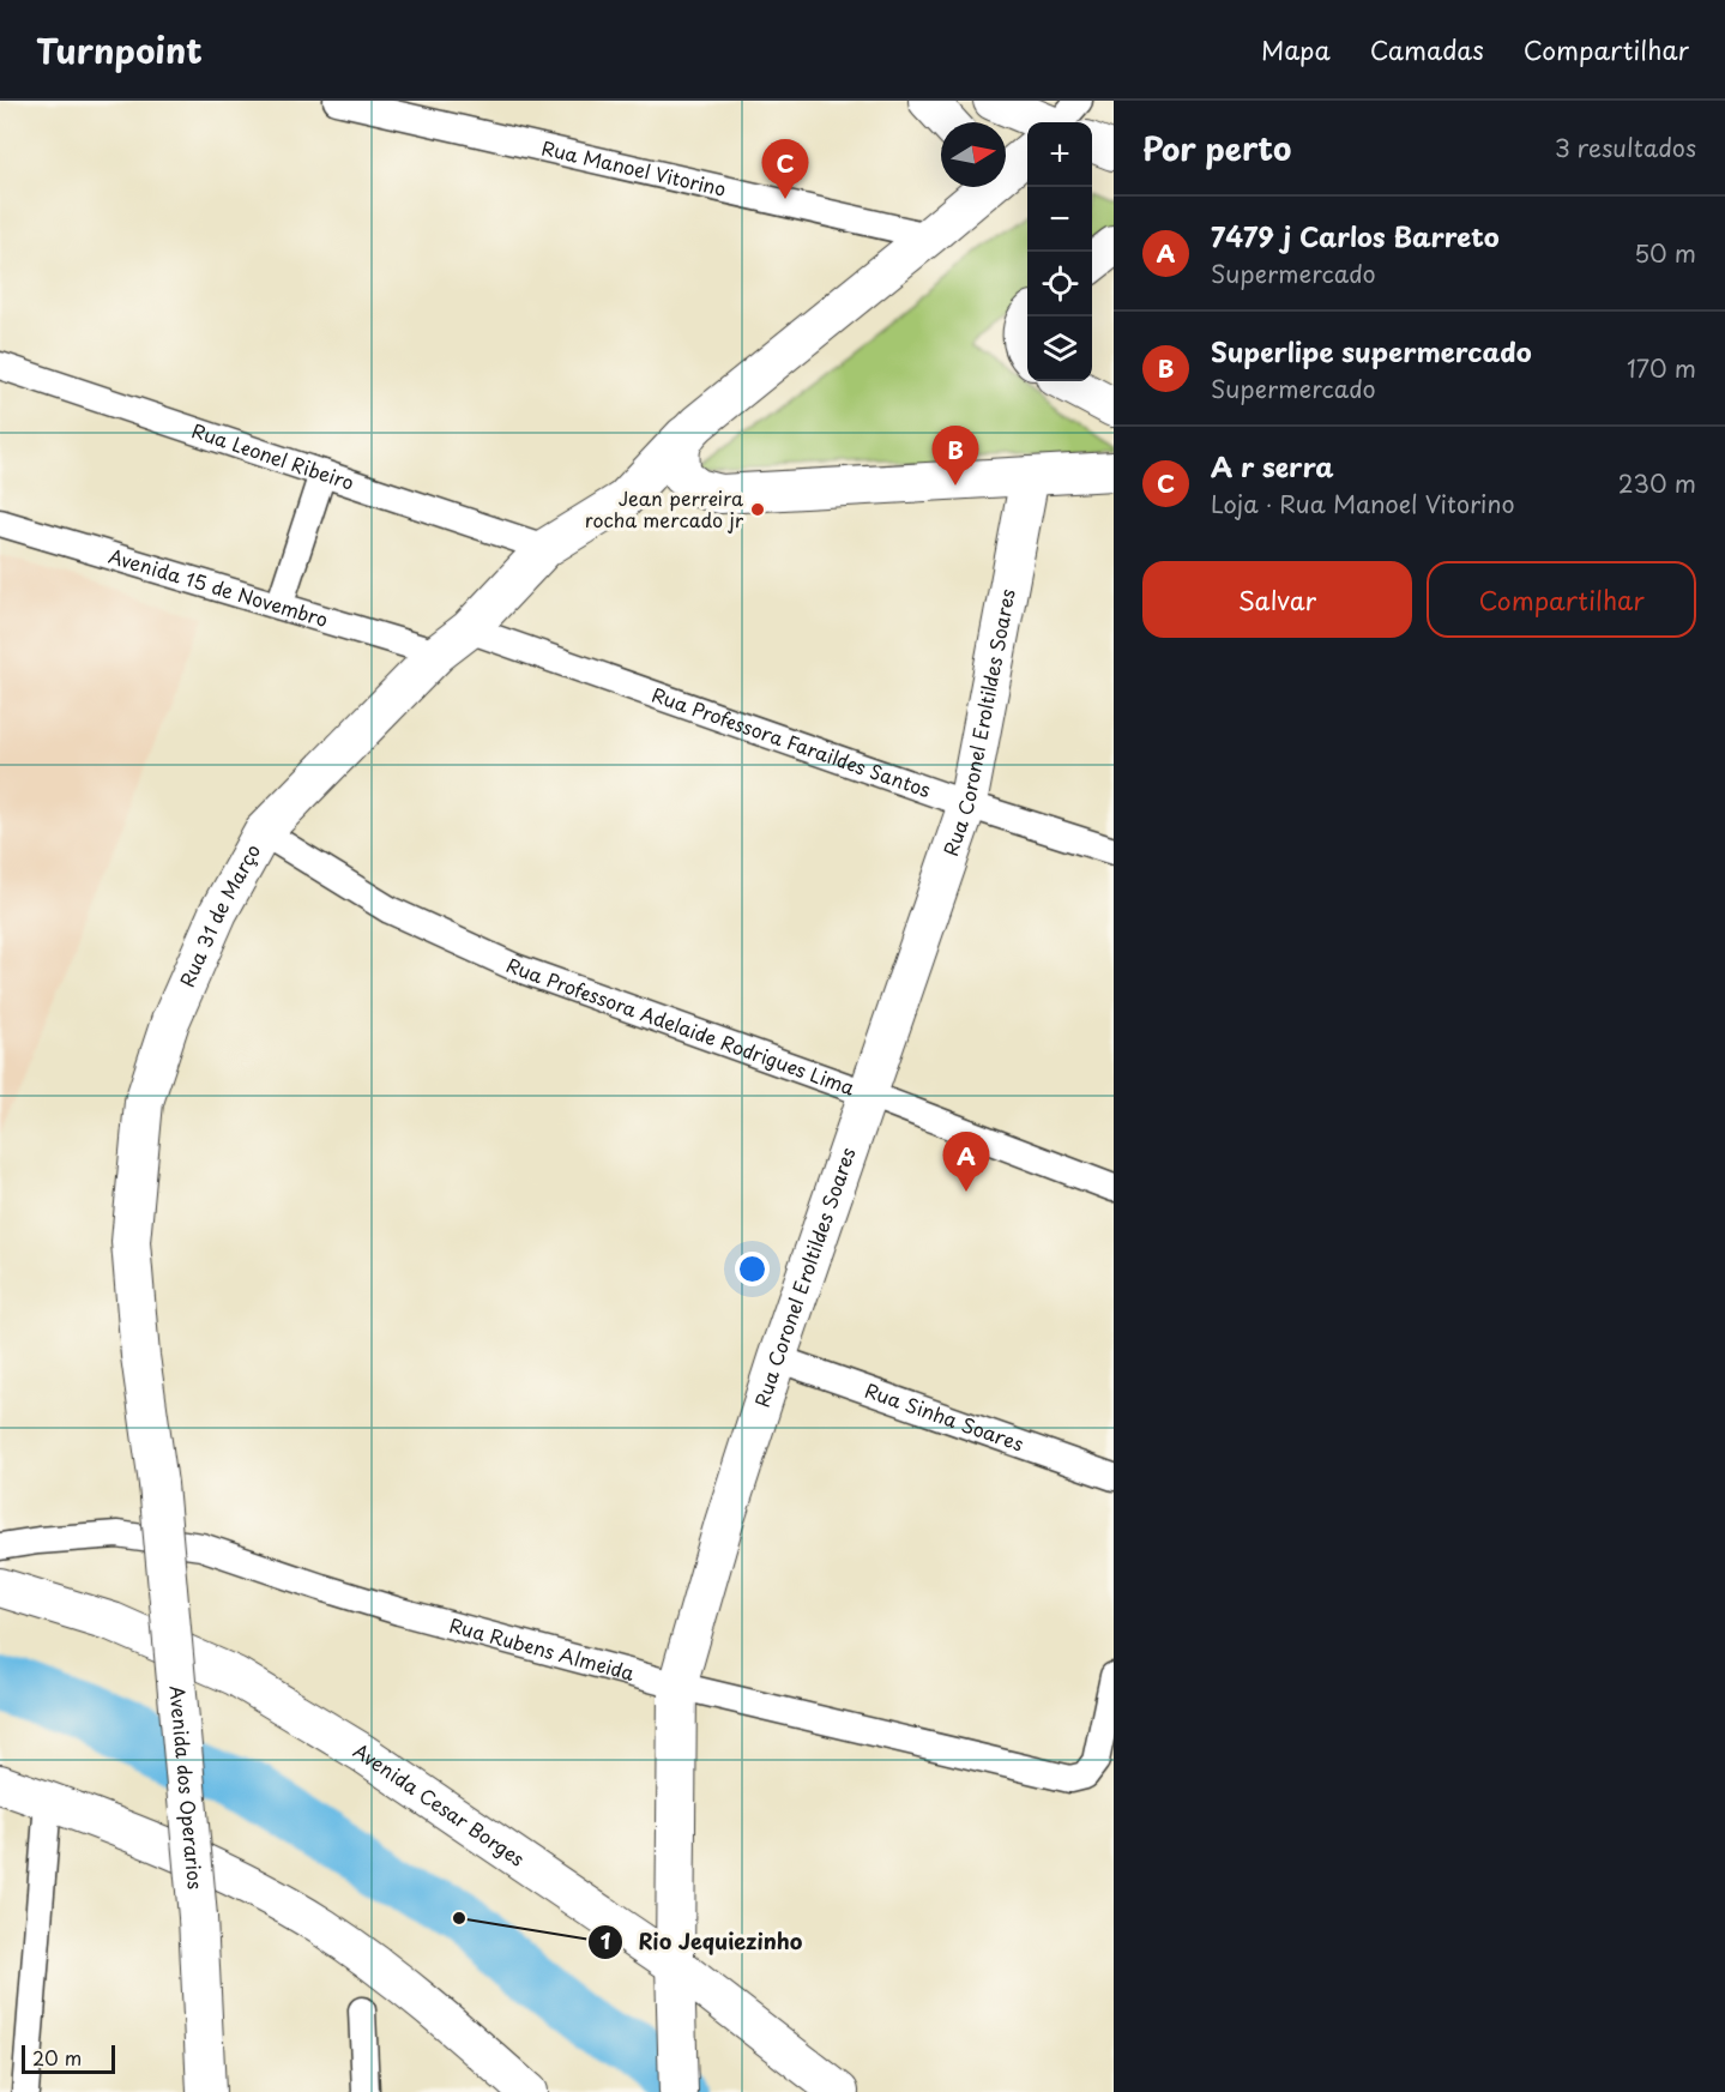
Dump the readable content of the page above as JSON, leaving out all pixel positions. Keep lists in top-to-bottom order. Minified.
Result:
{"streets":{"main road":["Rua Coronel Eroltildes Soares","Rua 31 de Março","Avenida dos Operarios","Avenida Cesar Borges"],"street":["Rua Manoel Vitorino","Rua Leonel Ribeiro","Avenida 15 de Novembro","Rua Professora Faraildes Santos","Rua Professora Adelaide Rodrigues Lima","Rua Sinha Soares","Rua Rubens Almeida"]},"crossings":[["Rua Leonel Ribeiro","Rua 31 de Março"],["Avenida 15 de Novembro","Rua 31 de Março"],["Rua Coronel Eroltildes Soares","Rua Professora Faraildes Santos"],["Rua Coronel Eroltildes Soares","Rua Professora Adelaide Rodrigues Lima"],["Rua Coronel Eroltildes Soares","Rua Sinha Soares"],["Rua Coronel Eroltildes Soares","Rua Rubens Almeida"],["Rua Coronel Eroltildes Soares","Avenida Cesar Borges"],["Rua Professora Faraildes Santos","Rua 31 de Março"],["Rua 31 de Março","Rua Professora Adelaide Rodrigues Lima"],["Rua 31 de Março","Avenida dos Operarios"]],"places":["Jean perreira rocha mercado jr","Rio Jequiezinho"],"scale_bar":"20 m","north":"right","page":{"header":"Turnpoint","nav":["Mapa","Camadas","Compartilhar"],"heading":["Por perto","3 resultados"],"map_buttons":["+","−"],"pins":["C","B","A"],"list":[{"mark":"A","name":"7479 j Carlos Barreto","note":"Supermercado","value":"50 m"},{"mark":"B","name":"Superlipe supermercado","note":"Supermercado","value":"170 m"},{"mark":"C","name":"A r serra","note":"Loja · Rua Manoel Vitorino","value":"230 m"}],"buttons":["Salvar","Compartilhar"],"scale":"20 m"}}
